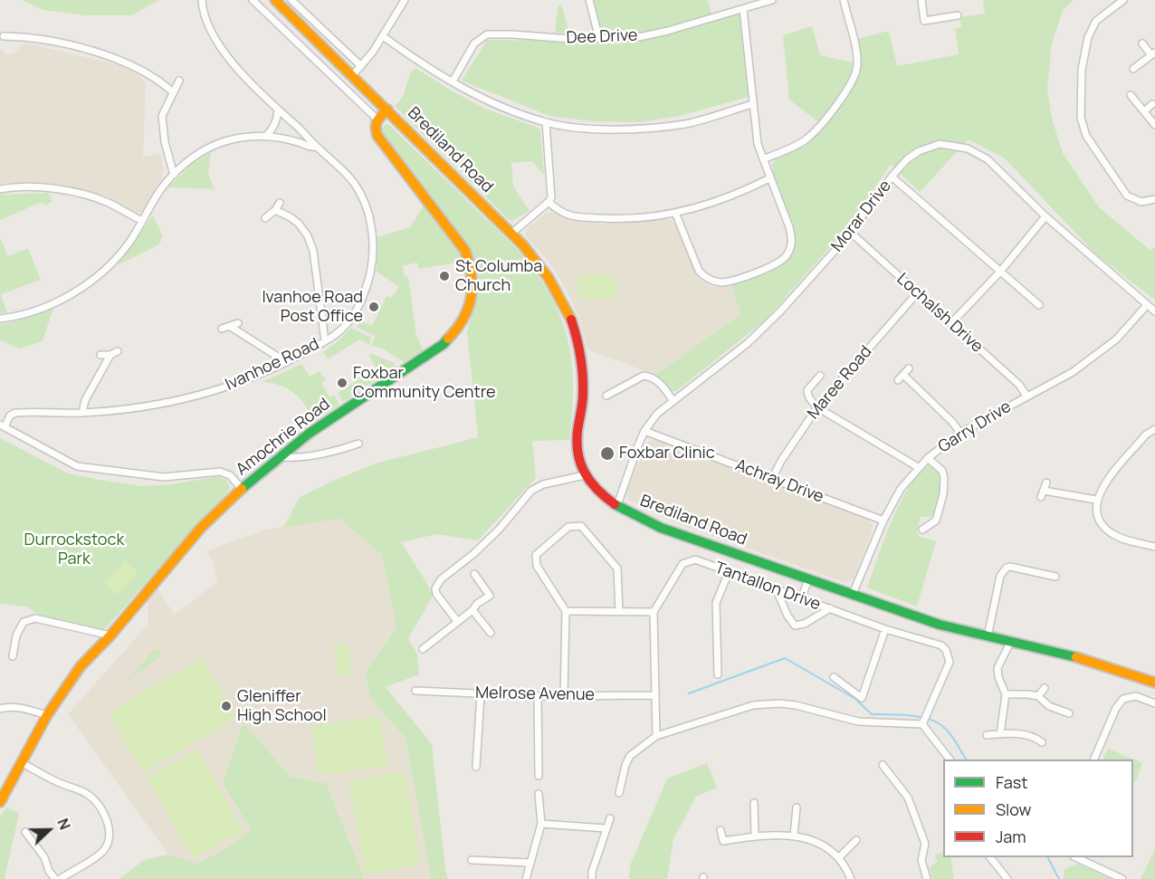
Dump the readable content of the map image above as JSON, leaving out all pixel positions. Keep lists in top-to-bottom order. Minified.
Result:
{"streets":{"street":["Dee Drive","Brediland Road","Morar Drive","Lochalsh Drive","Ivanhoe Road","Maree Road","Garry Drive","Amochrie Road","Achray Drive","Tantallon Drive","Melrose Avenue"]},"crossings":[["Brediland Road","Morar Drive"],["Brediland Road","Garry Drive"],["Morar Drive","Lochalsh Drive"],["Morar Drive","Garry Drive"],["Morar Drive","Achray Drive"],["Lochalsh Drive","Maree Road"],["Lochalsh Drive","Garry Drive"],["Maree Road","Achray Drive"],["Garry Drive","Achray Drive"]],"parks":["Durrockstock Park"],"places":["St Columba Church","Ivanhoe Road Post Office","Foxbar Community Centre","Foxbar Clinic","Gleniffer High School"],"legend":["Fast","Slow","Jam"],"north":"right"}
